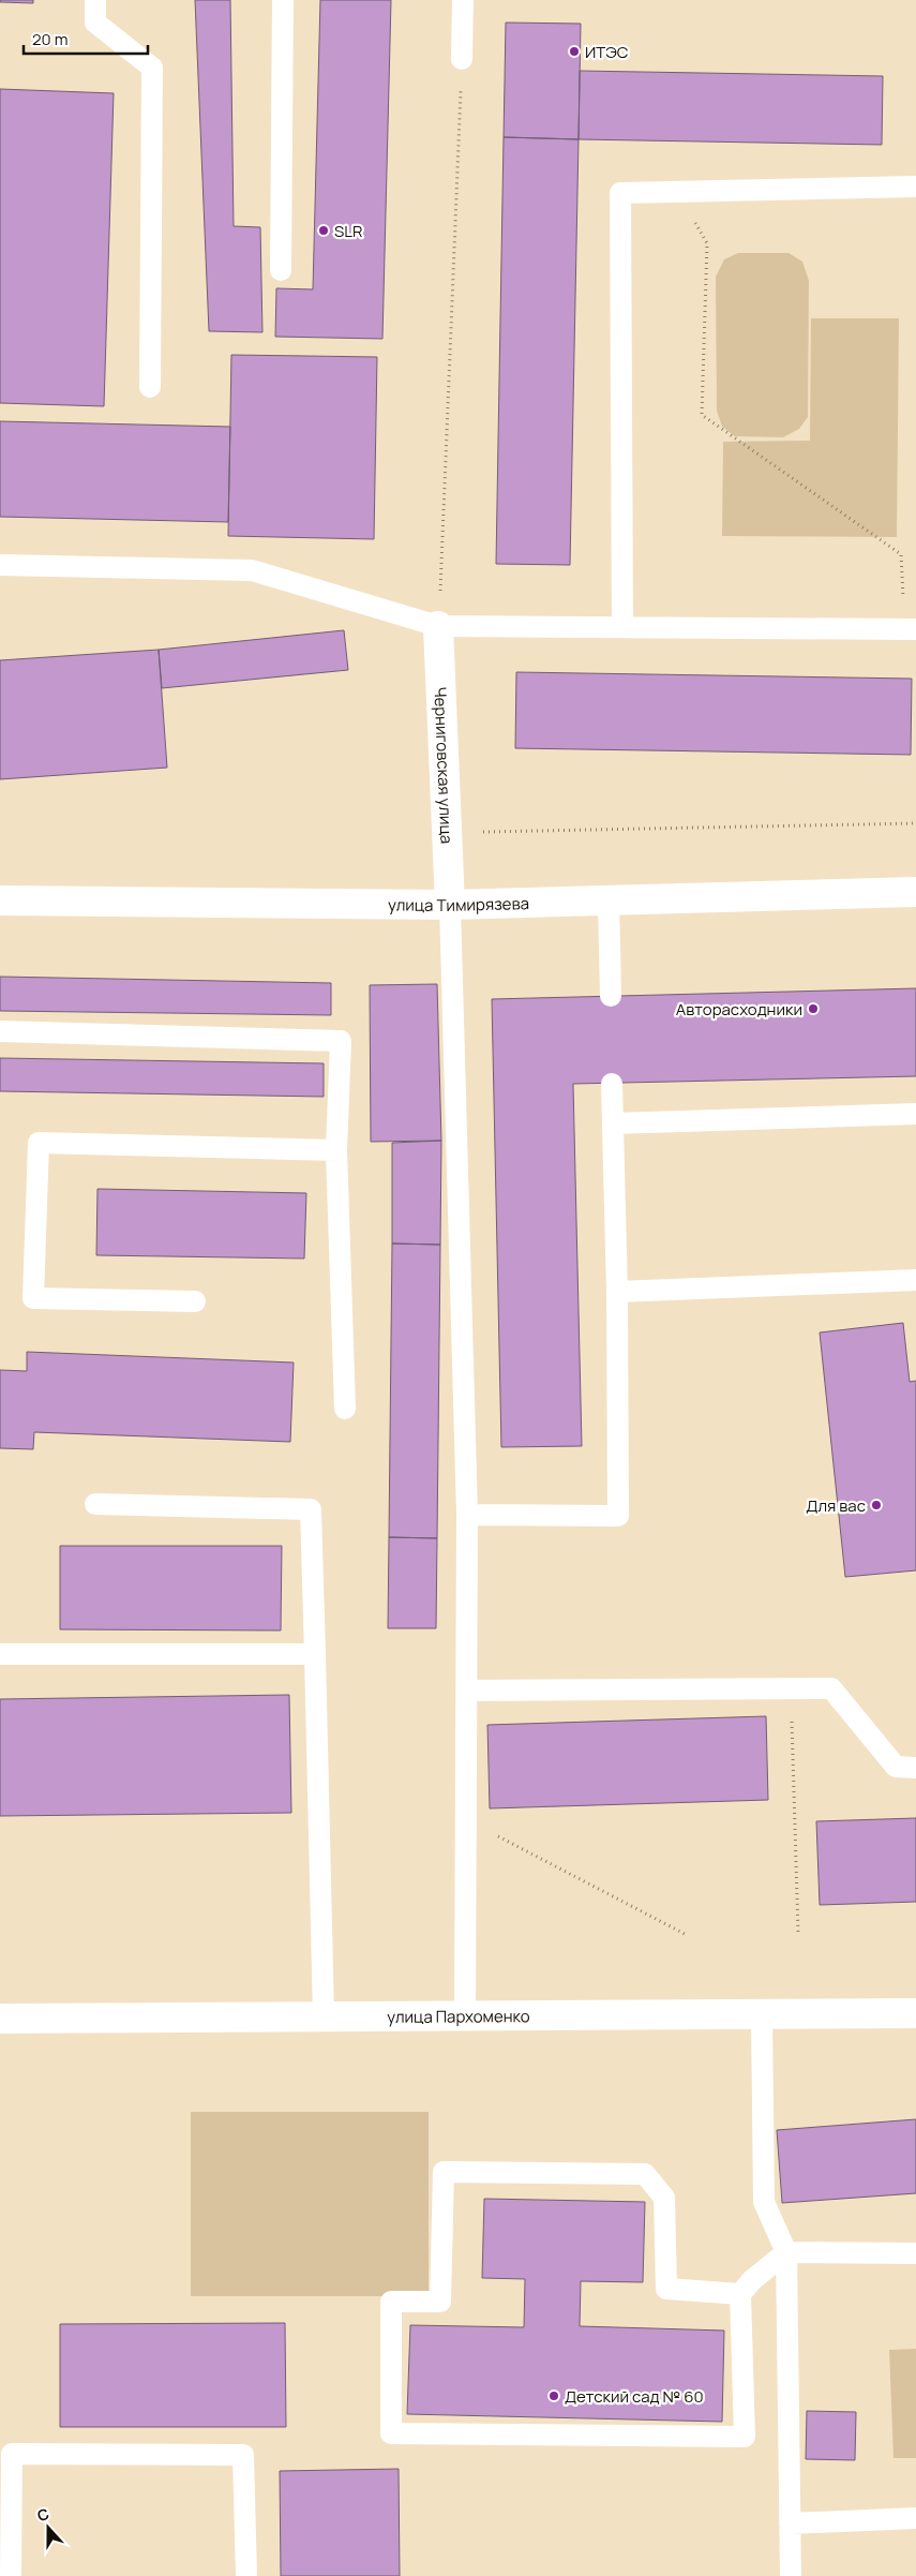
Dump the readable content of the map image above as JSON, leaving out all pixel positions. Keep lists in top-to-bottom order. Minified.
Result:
{"streets":{"street":["Черниговская улица","улица Тимирязева","улица Пархоменко"]},"crossings":[["Черниговская улица","улица Тимирязева"]],"places":["ИТЭС","SLR","Авторасходники","Для вас","Детский сад № 60"],"scale_bar":"20 m","north":"top"}
